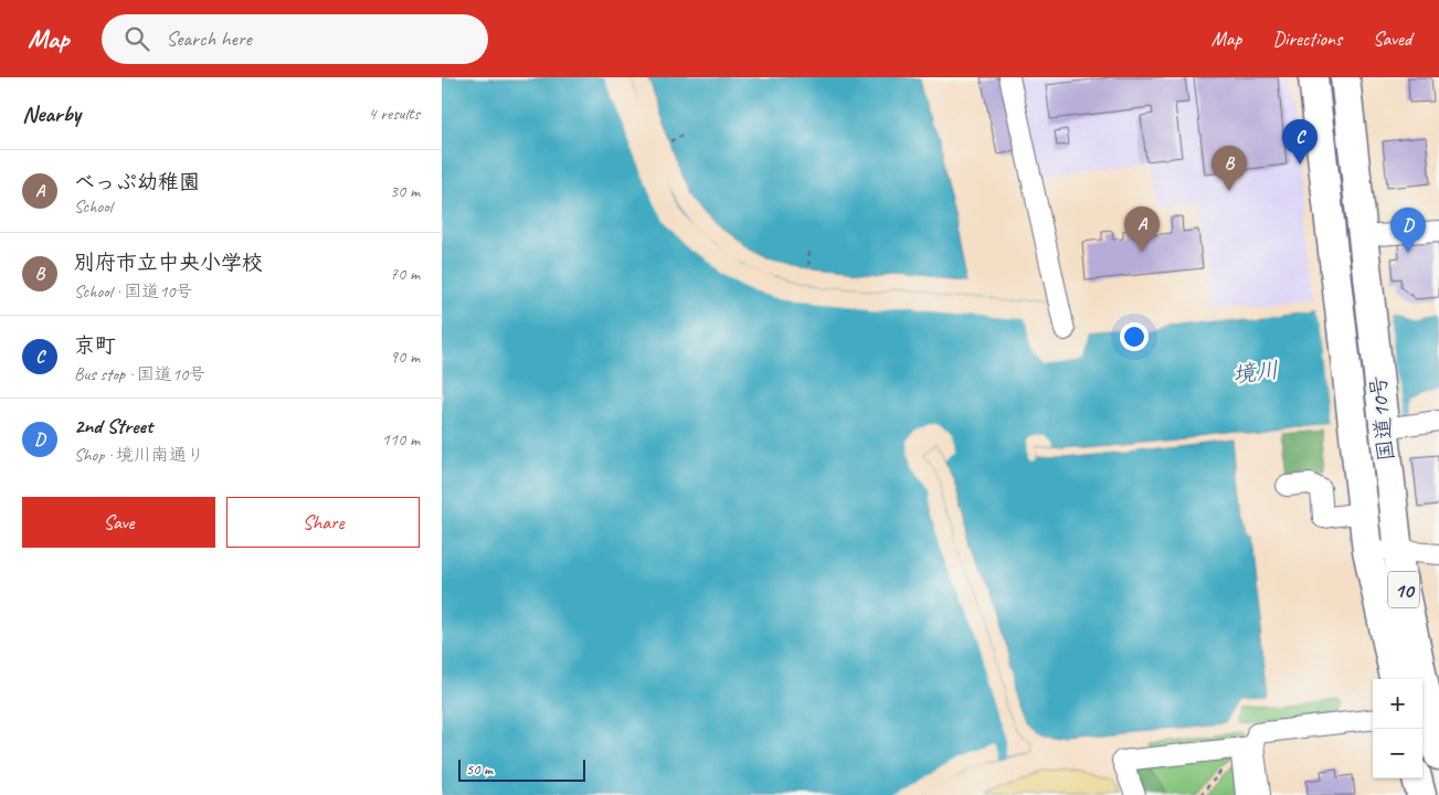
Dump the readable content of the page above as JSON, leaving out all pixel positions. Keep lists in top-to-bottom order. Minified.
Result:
{"streets":{"highway":["国道10号","10"]},"water":["境川"],"scale_bar":"50 m","page":{"header":"Map","search":"Search here","nav":["Map","Directions","Saved"],"heading":["Nearby","4 results"],"pins":["C","B","A","D"],"list":[{"mark":"A","name":"べっぷ幼稚園","note":"School","value":"30 m"},{"mark":"B","name":"別府市立中央小学校","note":"School · 国道10号","value":"70 m"},{"mark":"C","name":"京町","note":"Bus stop · 国道10号","value":"90 m"},{"mark":"D","name":"2nd Street","note":"Shop · 境川南通り","value":"110 m"}],"buttons":["Save","Share"],"map_buttons":["+","−"],"scale":"50 m"}}
